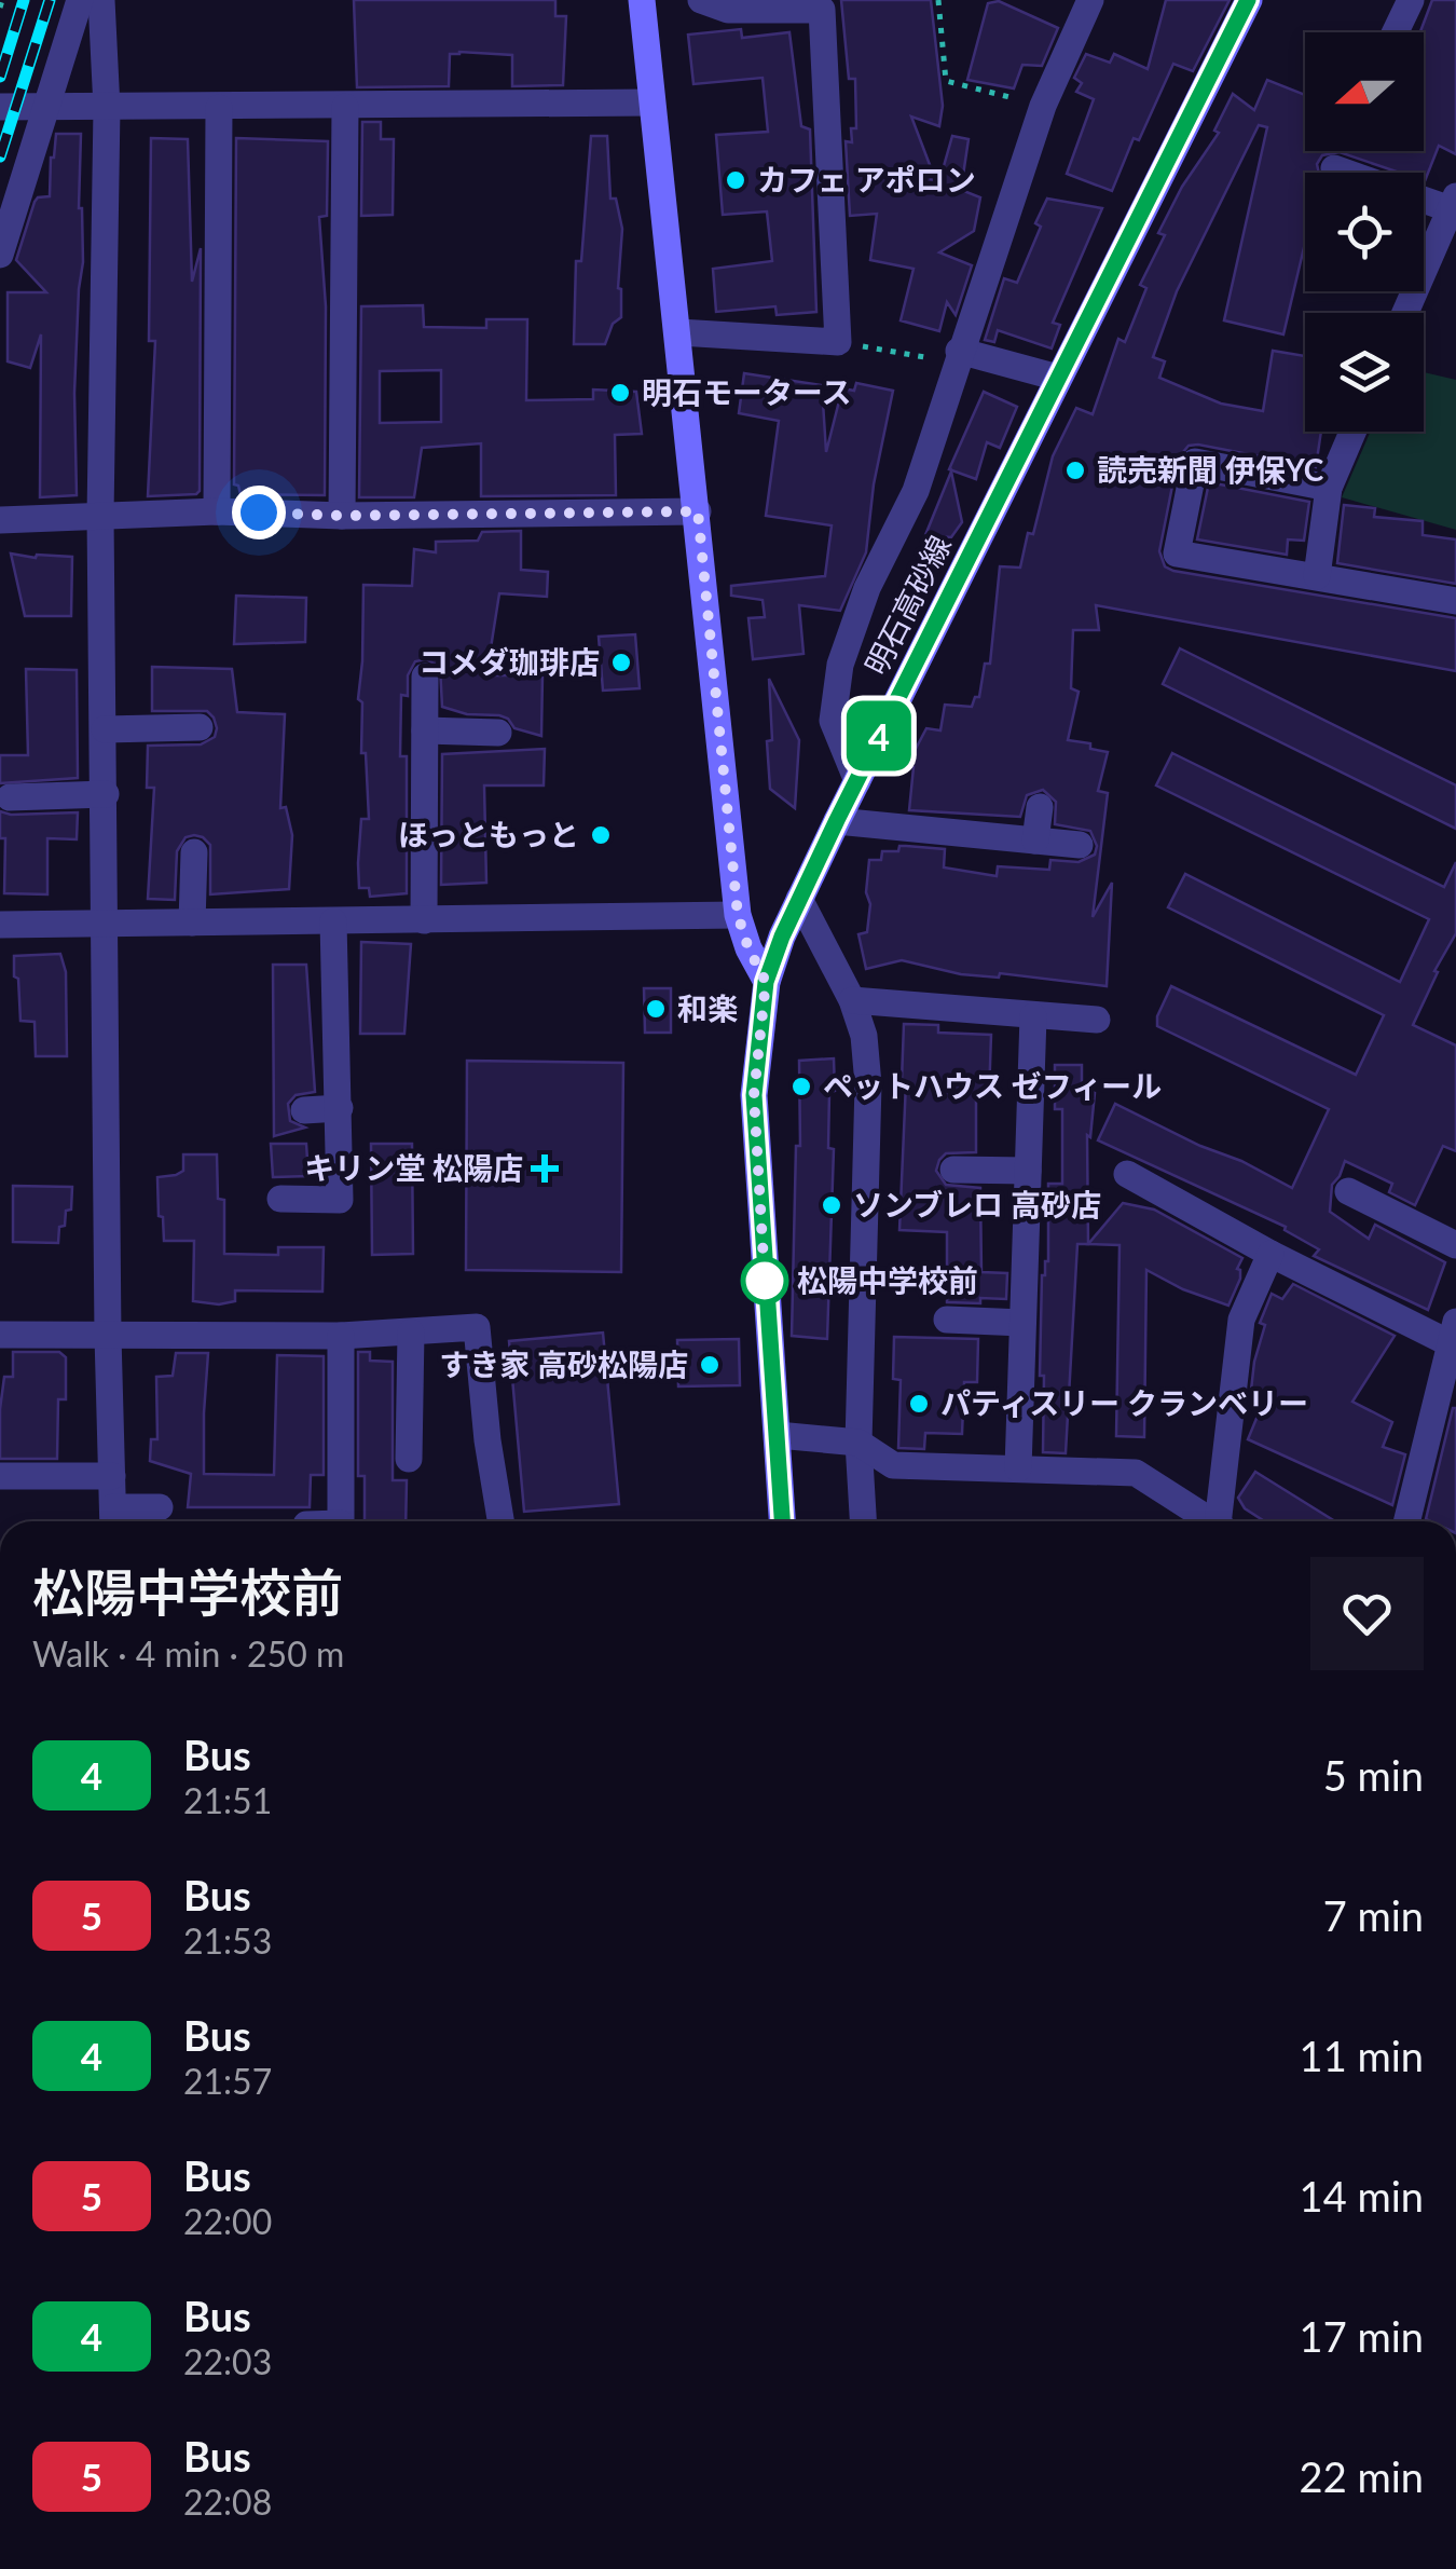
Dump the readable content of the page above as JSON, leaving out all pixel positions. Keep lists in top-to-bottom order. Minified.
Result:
{"streets":{"main road":["明石高砂線"]},"places":{"other":["カフェ アポロン","明石モータース","読売新聞 伊保YC","コメダ珈琲店","ほっともっと","和楽","ペットハウス ゼフィール","ソンブレロ 高砂店","松陽中学校前","すき家 高砂松陽店","パティスリー クランベリー"],"health":["キリン堂 松陽店"]},"lines":["bus line 4"],"north":"left","page":{"on_map":"4","heading":["松陽中学校前","Walk · 4 min · 250 m"],"list":[{"mark":"4","name":"Bus","note":"21:51","value":"5 min"},{"mark":"5","name":"Bus","note":"21:53","value":"7 min"},{"mark":"4","name":"Bus","note":"21:57","value":"11 min"},{"mark":"5","name":"Bus","note":"22:00","value":"14 min"},{"mark":"4","name":"Bus","note":"22:03","value":"17 min"},{"mark":"5","name":"Bus","note":"22:08","value":"22 min"}]}}
